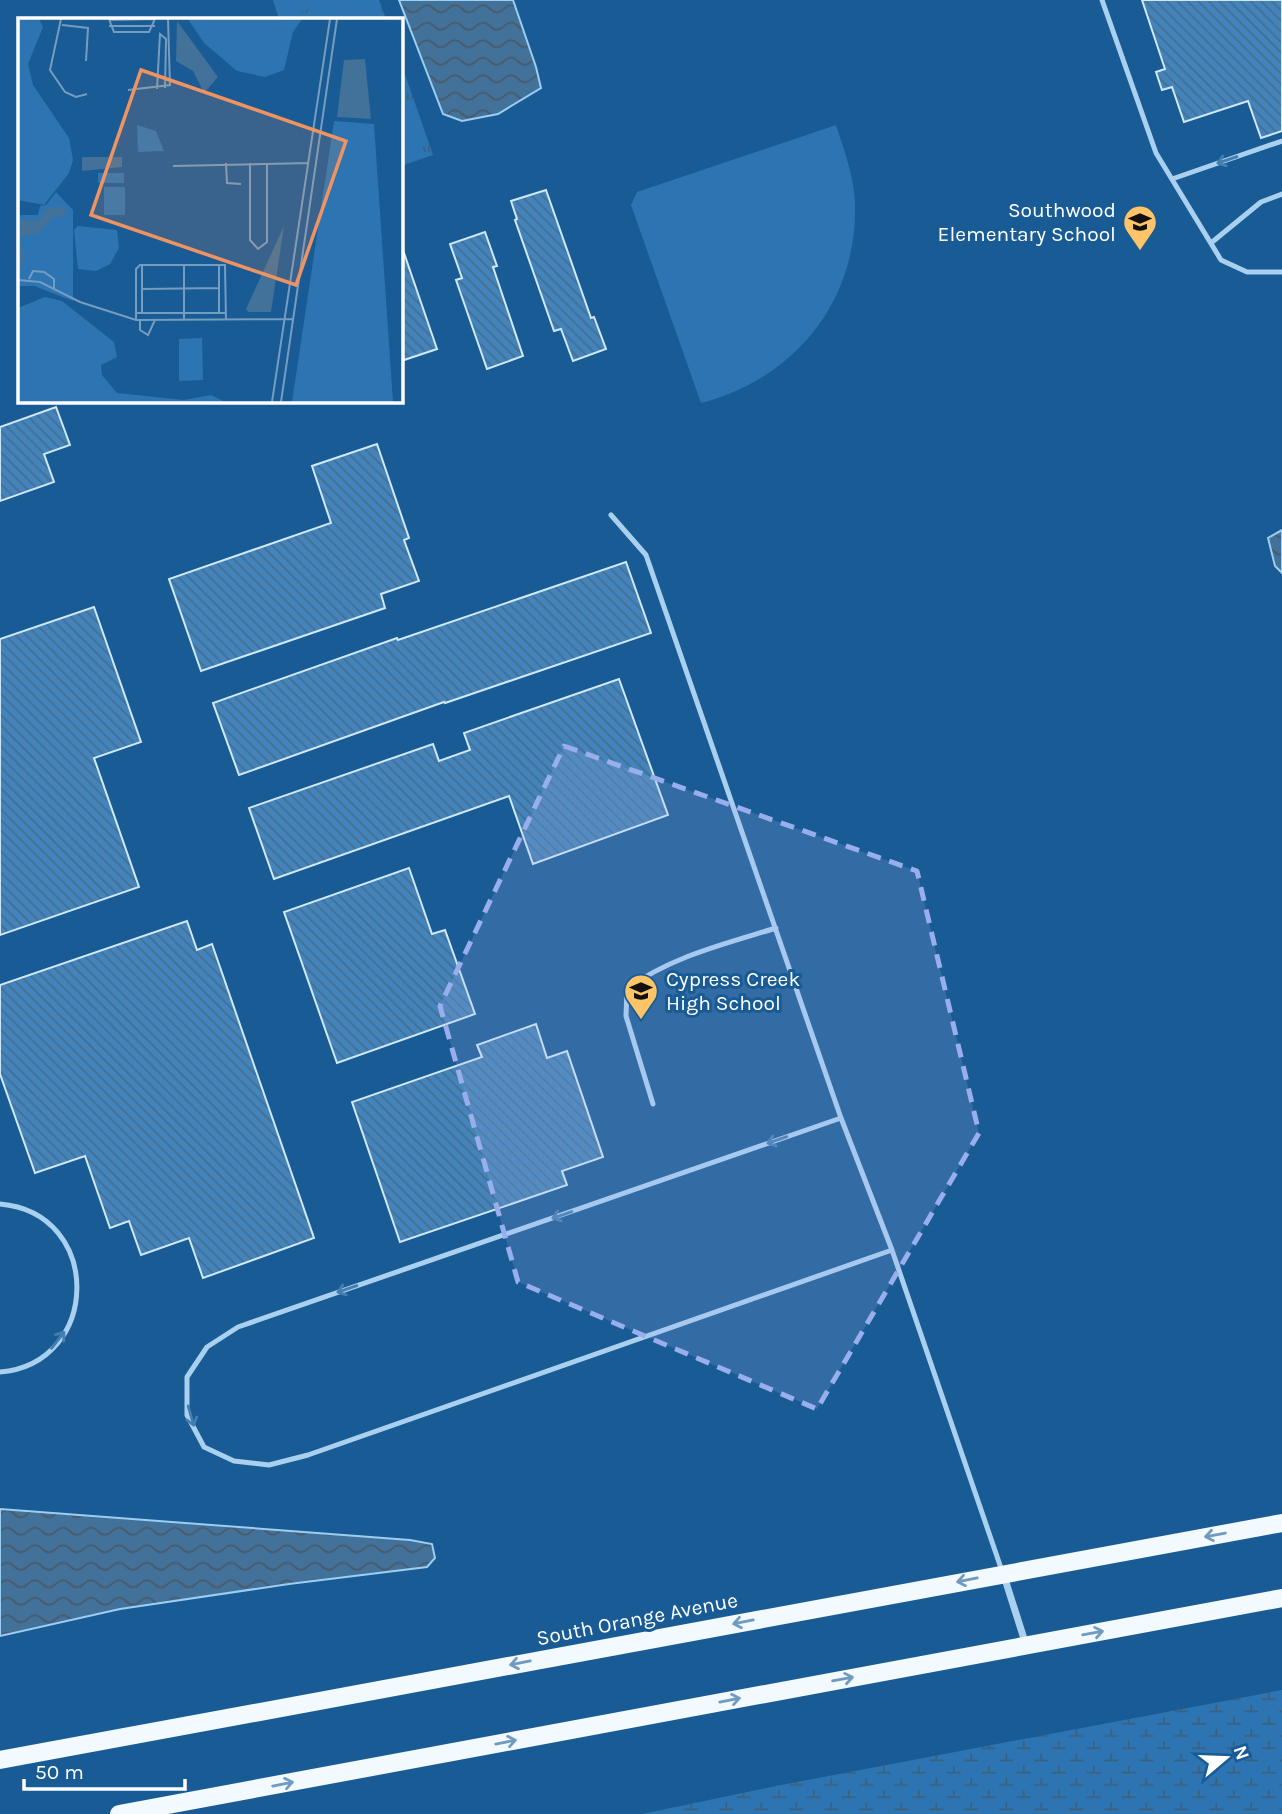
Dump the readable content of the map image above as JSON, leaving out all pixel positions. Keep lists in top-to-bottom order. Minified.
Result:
{"streets":{"main road":["South Orange Avenue"]},"places":{"school or university":["Southwood Elementary School","Cypress Creek High School"]},"scale_bar":"50 m","north":"right"}
